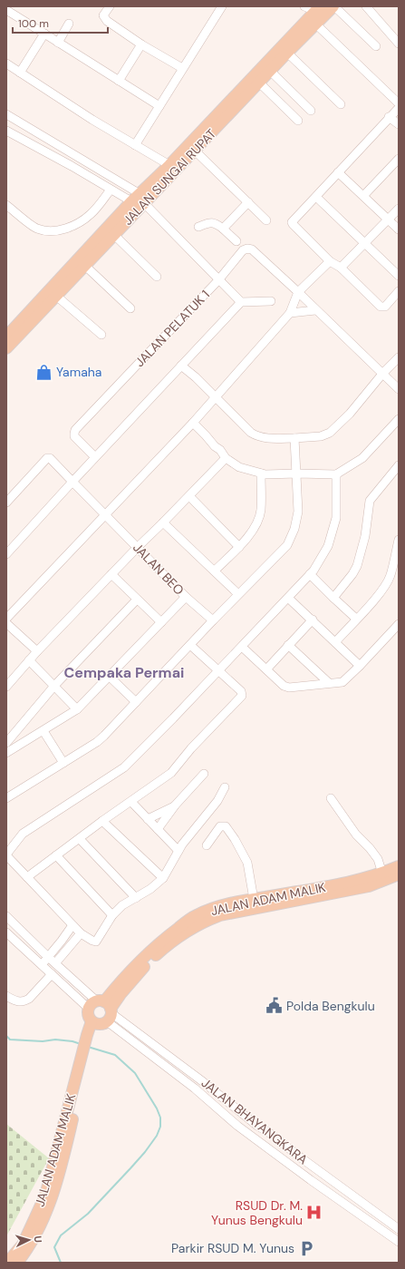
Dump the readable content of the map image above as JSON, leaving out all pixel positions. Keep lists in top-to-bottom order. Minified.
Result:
{"streets":{"main road":["JALAN SUNGAI RUPAT","JALAN ADAM MALIK"],"street":["JALAN PELATUK 1","JALAN BEO","JALAN BHAYANGKARA"]},"crossings":[["JALAN ADAM MALIK","JALAN BHAYANGKARA"]],"districts":["Cempaka Permai"],"places":{"shop":["Yamaha"],"public building":["Polda Bengkulu"],"hospital":["RSUD Dr. M. Yunus Bengkulu"],"parking":["Parkir RSUD M. Yunus"]},"scale_bar":"100 m","north":"right"}
